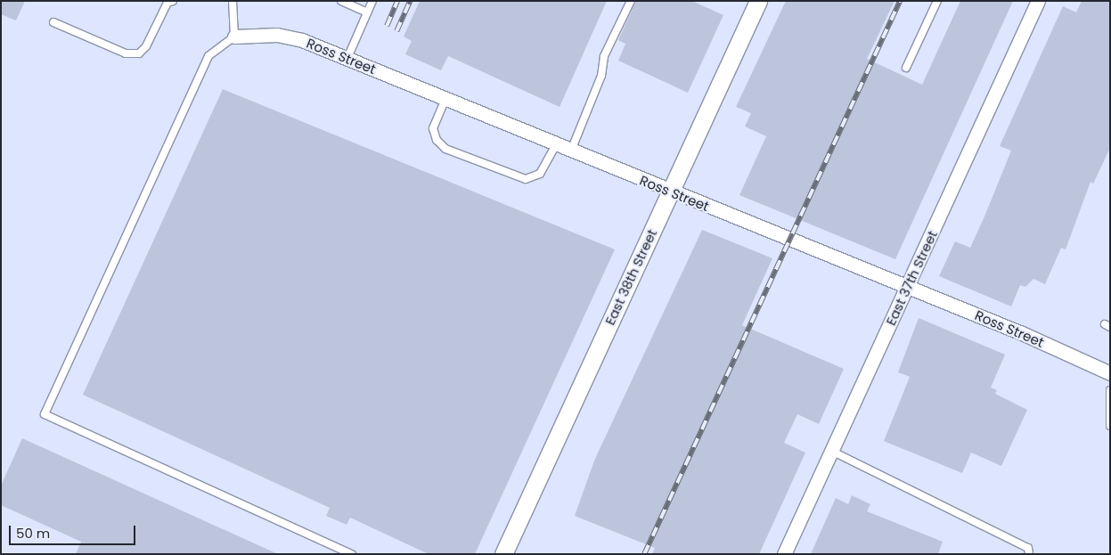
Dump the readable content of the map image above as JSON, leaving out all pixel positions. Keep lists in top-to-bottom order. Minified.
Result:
{"streets":{"street":["Ross Street","East 38th Street","East 37th Street"]},"crossings":[["Ross Street","East 38th Street"],["Ross Street","East 37th Street"]],"scale_bar":"50 m"}
